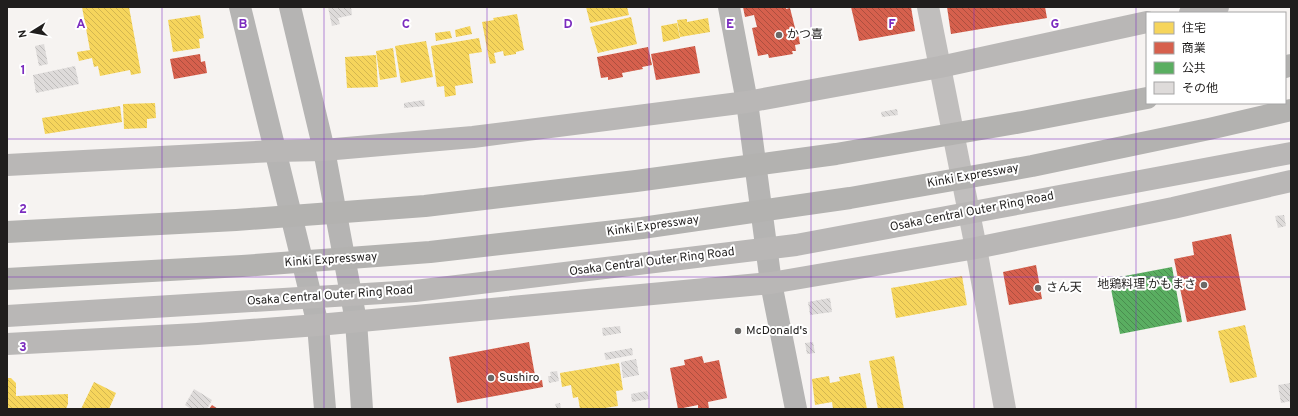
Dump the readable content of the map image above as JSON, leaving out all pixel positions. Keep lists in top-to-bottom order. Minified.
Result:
{"streets":{"highway":["Kinki Expressway"],"main road":["Osaka Central Outer Ring Road"]},"places":["かつ喜","地鶏料理 かもまさ","さん天","McDonald's","Sushiro"],"legend":["住宅","商業","公共","その他"],"north":"left","grid":{"columns":["A","B","C","D","E","F","G"],"rows":["1","2","3"]}}
